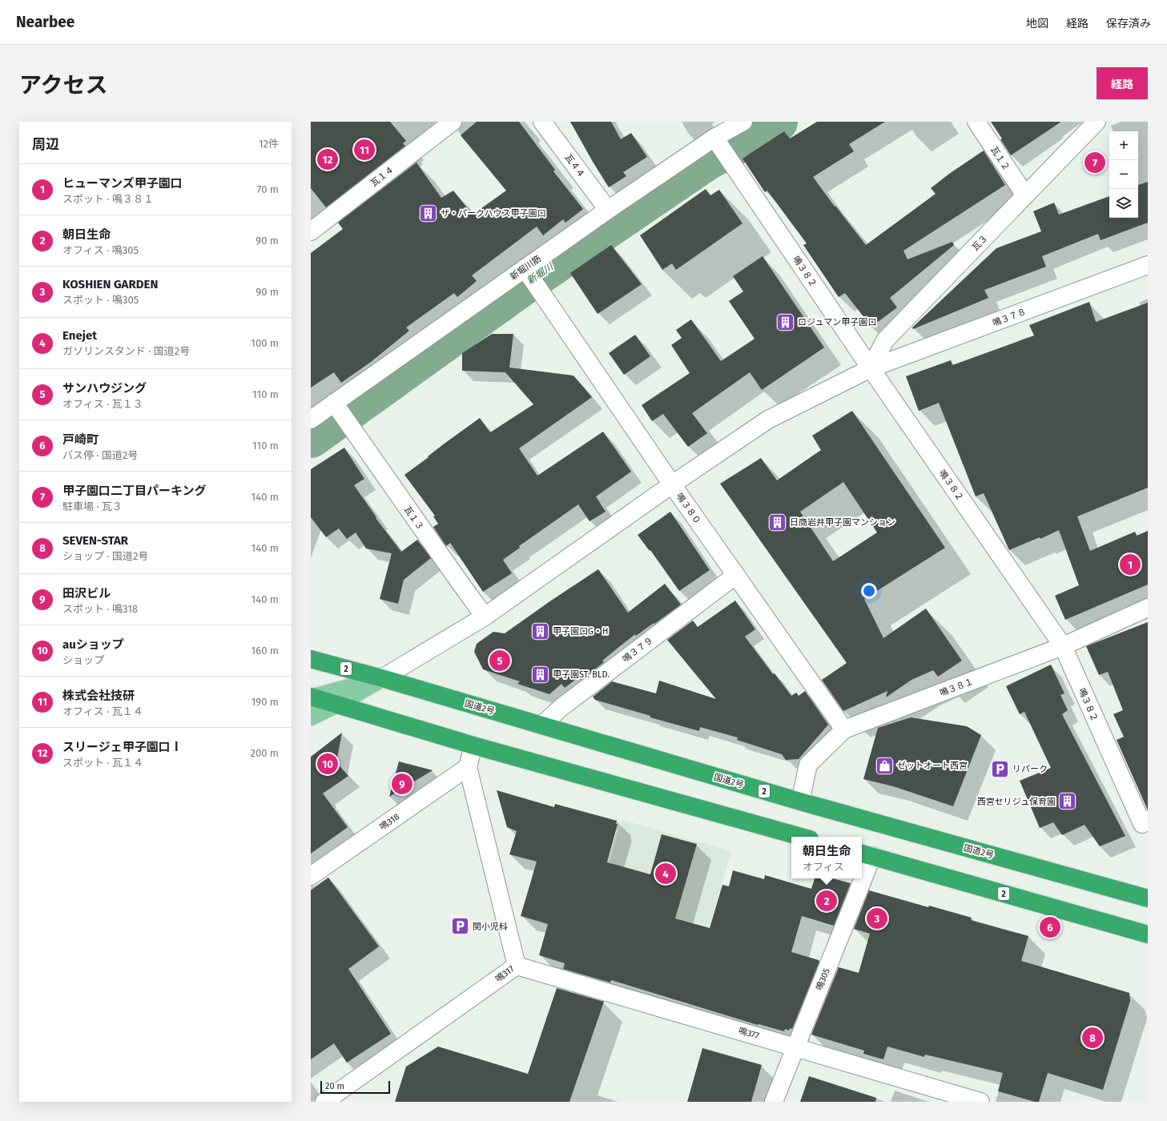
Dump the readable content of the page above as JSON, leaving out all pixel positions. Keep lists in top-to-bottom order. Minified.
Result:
{"streets":{"highway":["2","国道2号"],"street":["瓦１２","瓦４４","瓦１４","瓦３","新堀川筋","鳴３８２","鳴３７８","鳴３８０","瓦１３","鳴３７９","鳴３８１","鳴318","鳴317","鳴305","鳴377"]},"crossings":[["瓦１２","瓦３"],["瓦４４","新堀川筋"],["瓦３","鳴３８２"],["瓦３","鳴３７８"],["新堀川筋","鳴３８２"],["新堀川筋","鳴３８０"],["新堀川筋","瓦１３"],["鳴３８２","鳴３７８"],["鳴３８２","鳴３８１"],["鳴３７８","鳴３８０"],["鳴３７８","瓦１３"],["鳴３７８","国道2号"],["鳴３８０","鳴３７９"],["鳴３８０","鳴３８１"],["鳴３７９","国道2号"],["2","鳴305"],["鳴３８１","国道2号"],["鳴318","鳴317"],["鳴317","鳴377"],["鳴305","鳴377"]],"water":["新堀川"],"places":{"building":["ザ・パークハウス甲子園口","ロジュマン甲子園口","日商岩井甲子園マンション","甲子園口G・H","甲子園ST. BLD.","西宮セリジュ保育園"],"shop":["ゼットオート西宮"],"parking":["リパーク","関小児科"]},"scale_bar":"20 m","page":{"header":"Nearbee","nav":["地図","経路","保存済み"],"title":"アクセス","buttons":"経路","heading":["周辺","12件"],"map_buttons":["+","−"],"pins":["11","12","7","1","5","10","9","4","2","3","6","8"],"list":[{"mark":"1","name":"ヒューマンズ甲子園口","note":"スポット · 鳴３８１","value":"70 m"},{"mark":"2","name":"朝日生命","note":"オフィス · 鳴305","value":"90 m"},{"mark":"3","name":"KOSHIEN GARDEN","note":"スポット · 鳴305","value":"90 m"},{"mark":"4","name":"Enejet","note":"ガソリンスタンド · 国道2号","value":"100 m"},{"mark":"5","name":"サンハウジング","note":"オフィス · 瓦１３","value":"110 m"},{"mark":"6","name":"戸崎町","note":"バス停 · 国道2号","value":"110 m"},{"mark":"7","name":"甲子園口二丁目パーキング","note":"駐車場 · 瓦３","value":"140 m"},{"mark":"8","name":"SEVEN-STAR","note":"ショップ · 国道2号","value":"140 m"},{"mark":"9","name":"田沢ビル","note":"スポット · 鳴318","value":"140 m"},{"mark":"10","name":"auショップ","note":"ショップ","value":"160 m"},{"mark":"11","name":"株式会社技研","note":"オフィス · 瓦１４","value":"190 m"},{"mark":"12","name":"スリージェ甲子園口Ⅰ","note":"スポット · 瓦１４","value":"200 m"}],"popup":["朝日生命","オフィス"],"scale":"20 m"}}
